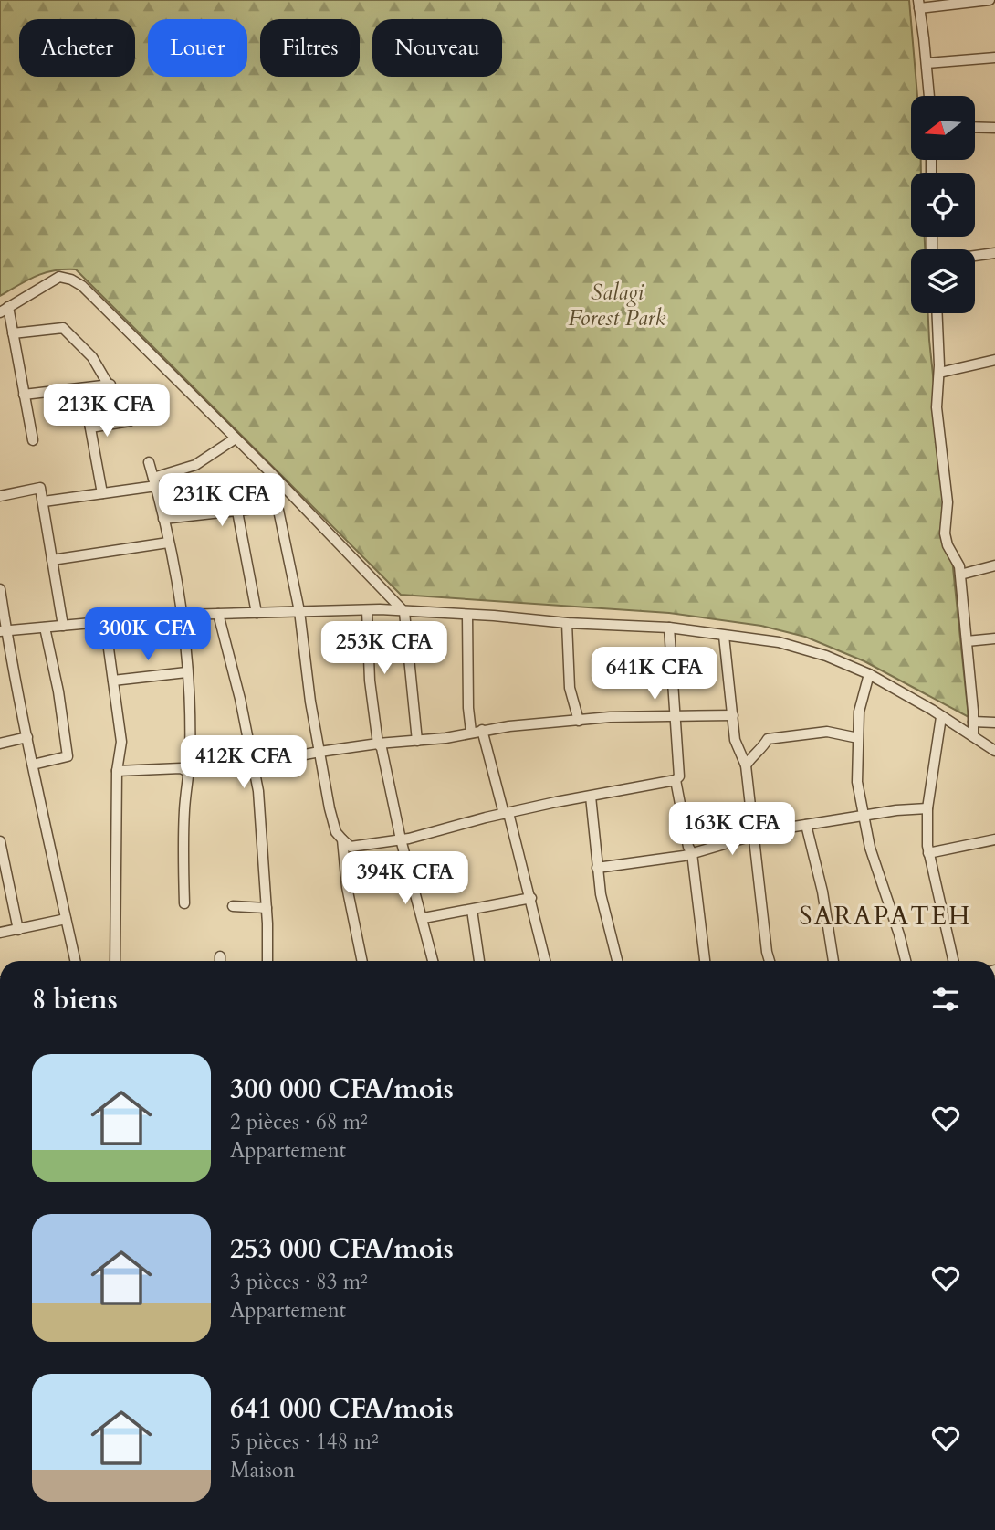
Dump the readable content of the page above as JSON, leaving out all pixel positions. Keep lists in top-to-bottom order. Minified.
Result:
{"districts":["SARAPATEH"],"parks":["Salagi Forest Park"],"north":"left","page":{"chip":["Acheter","Louer","Filtres","Nouveau"],"price":["213K CFA","231K CFA","300K CFA","253K CFA","641K CFA","412K CFA","163K CFA","394K CFA"],"heading":"8 biens","list":[{"name":"300 000 CFA/mois","note":"2 pièces · 68 m² · Appartement"},{"name":"253 000 CFA/mois","note":"3 pièces · 83 m² · Appartement"},{"name":"641 000 CFA/mois","note":"5 pièces · 148 m² · Maison"}]}}
